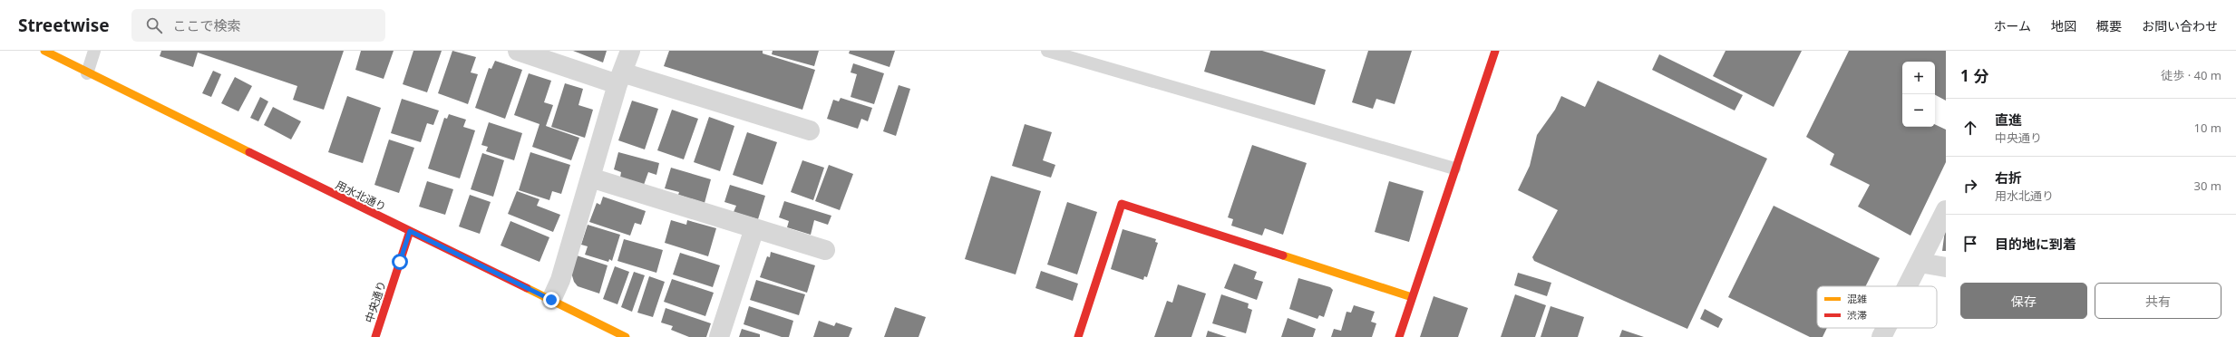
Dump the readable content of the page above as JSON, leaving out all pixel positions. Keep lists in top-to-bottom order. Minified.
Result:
{"streets":{"street":["用水北通り","中央通り"]},"crossings":[["用水北通り","中央通り"]],"legend":["混雑","渋滞"],"page":{"header":"Streetwise","search":"ここで検索","nav":["ホーム","地図","概要","お問い合わせ"],"heading":["1 分","徒歩 · 40 m"],"map_buttons":["+","−"],"list":[["直進","中央通り","10 m"],["右折","用水北通り","30 m"],"目的地に到着"],"buttons":["保存","共有"]}}
